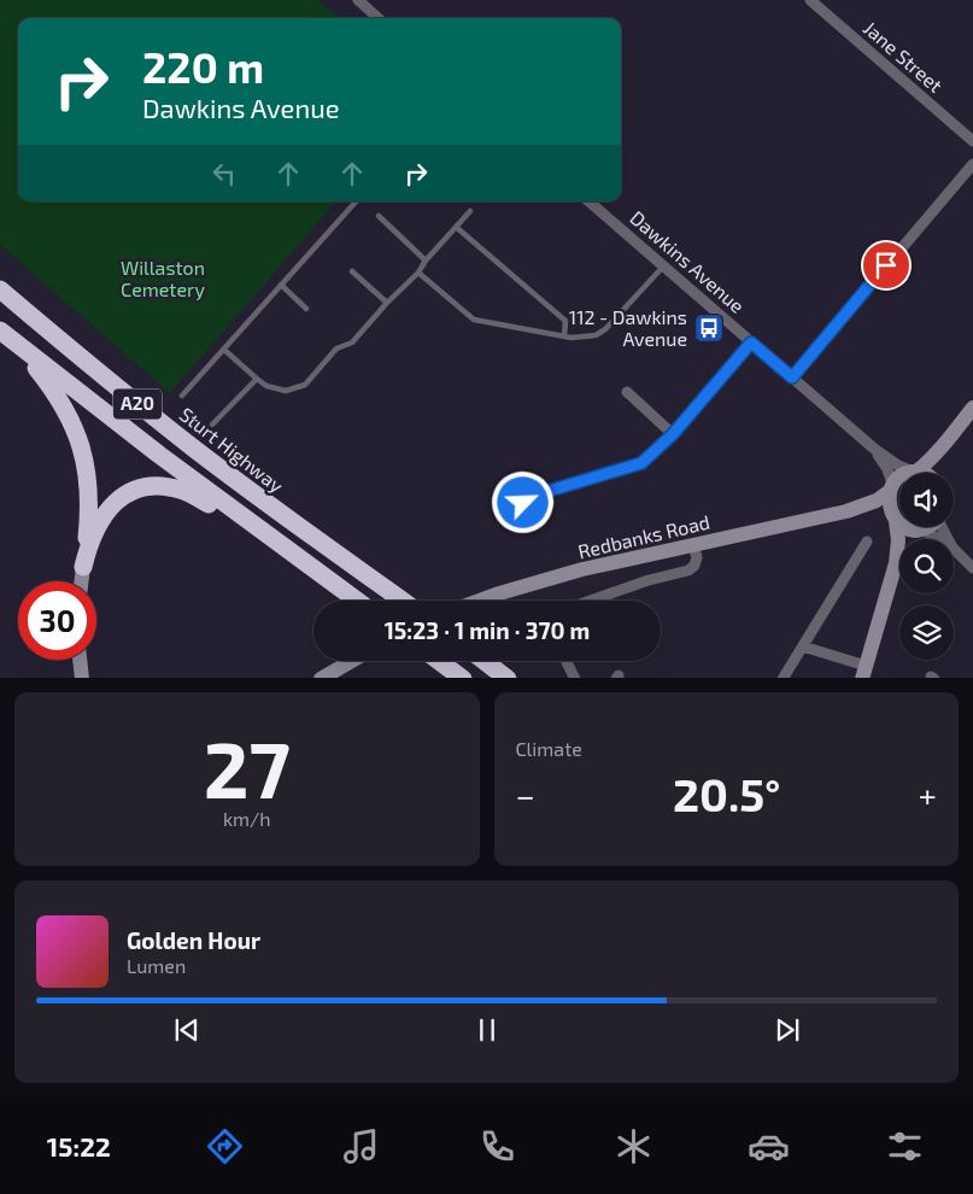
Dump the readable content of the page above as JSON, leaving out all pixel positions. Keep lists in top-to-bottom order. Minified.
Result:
{"streets":{"highway":["A20","Sturt Highway"],"main road":["Redbanks Road"],"street":["Jane Street","Dawkins Avenue"]},"crossings":[["Dawkins Avenue","Redbanks Road"]],"parks":["Willaston Cemetery"],"places":{"bus stop":["112 - Dawkins Avenue"]},"page":{"turn":["220 m","Dawkins Avenue"],"limit":"30","trip":"15:23 · 1 min · 370 m","tile":[["27","km/h"],"Climate"],"heat":["−","20.5°","+"],"song":["Golden Hour","Lumen"],"tabs":"15:22"}}
